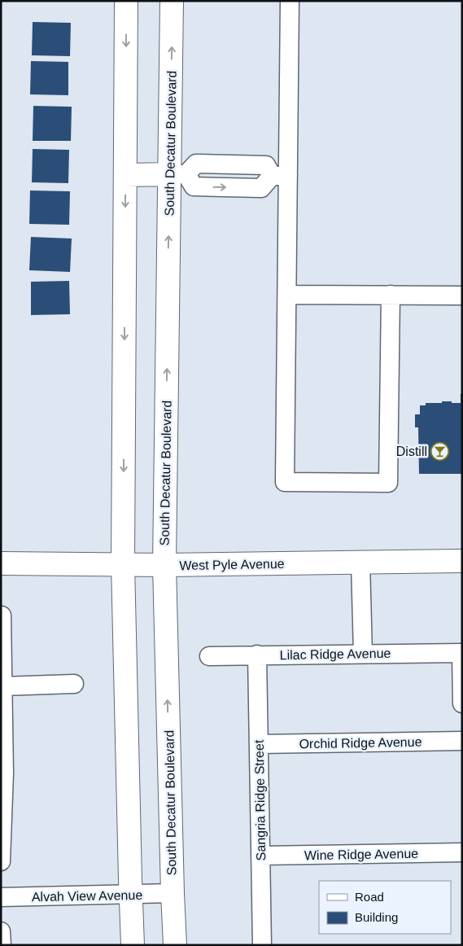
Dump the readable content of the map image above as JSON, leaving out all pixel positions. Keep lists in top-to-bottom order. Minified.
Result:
{"streets":{"main road":["South Decatur Boulevard","West Pyle Avenue"],"street":["Lilac Ridge Avenue","Orchid Ridge Avenue","Sangria Ridge Street","Wine Ridge Avenue","Alvah View Avenue"]},"crossings":[["South Decatur Boulevard","West Pyle Avenue"],["South Decatur Boulevard","Alvah View Avenue"],["Lilac Ridge Avenue","Sangria Ridge Street"],["Orchid Ridge Avenue","Sangria Ridge Street"],["Sangria Ridge Street","Wine Ridge Avenue"]],"places":{"bar":["Distill"]},"legend":["Road","Building"]}
